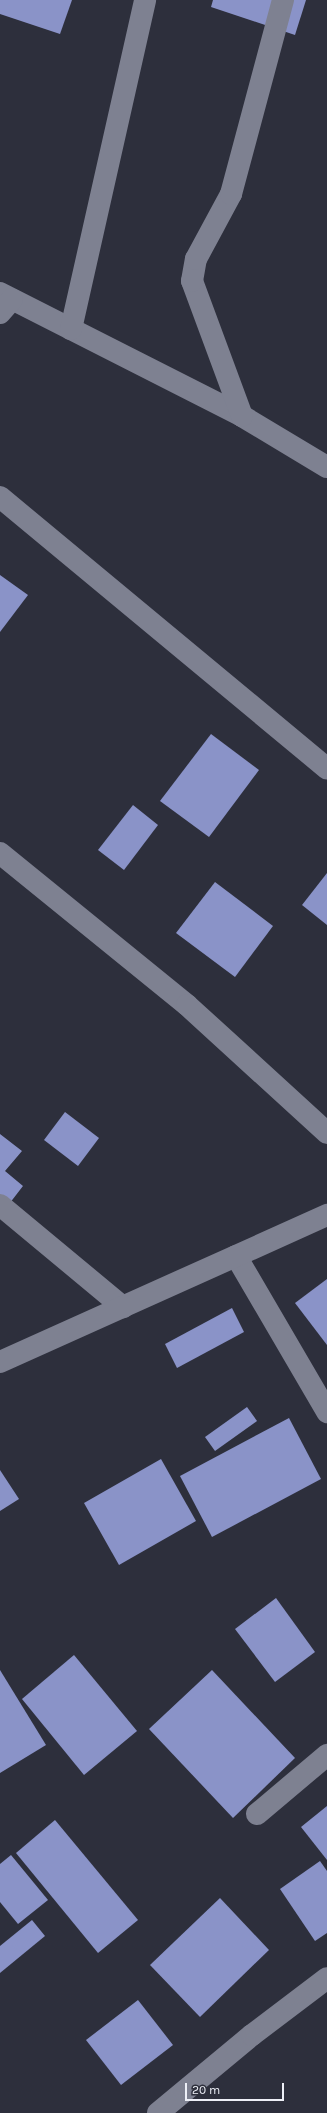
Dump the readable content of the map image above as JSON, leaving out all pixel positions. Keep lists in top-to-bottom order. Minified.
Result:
{"scale_bar":"20 m"}
